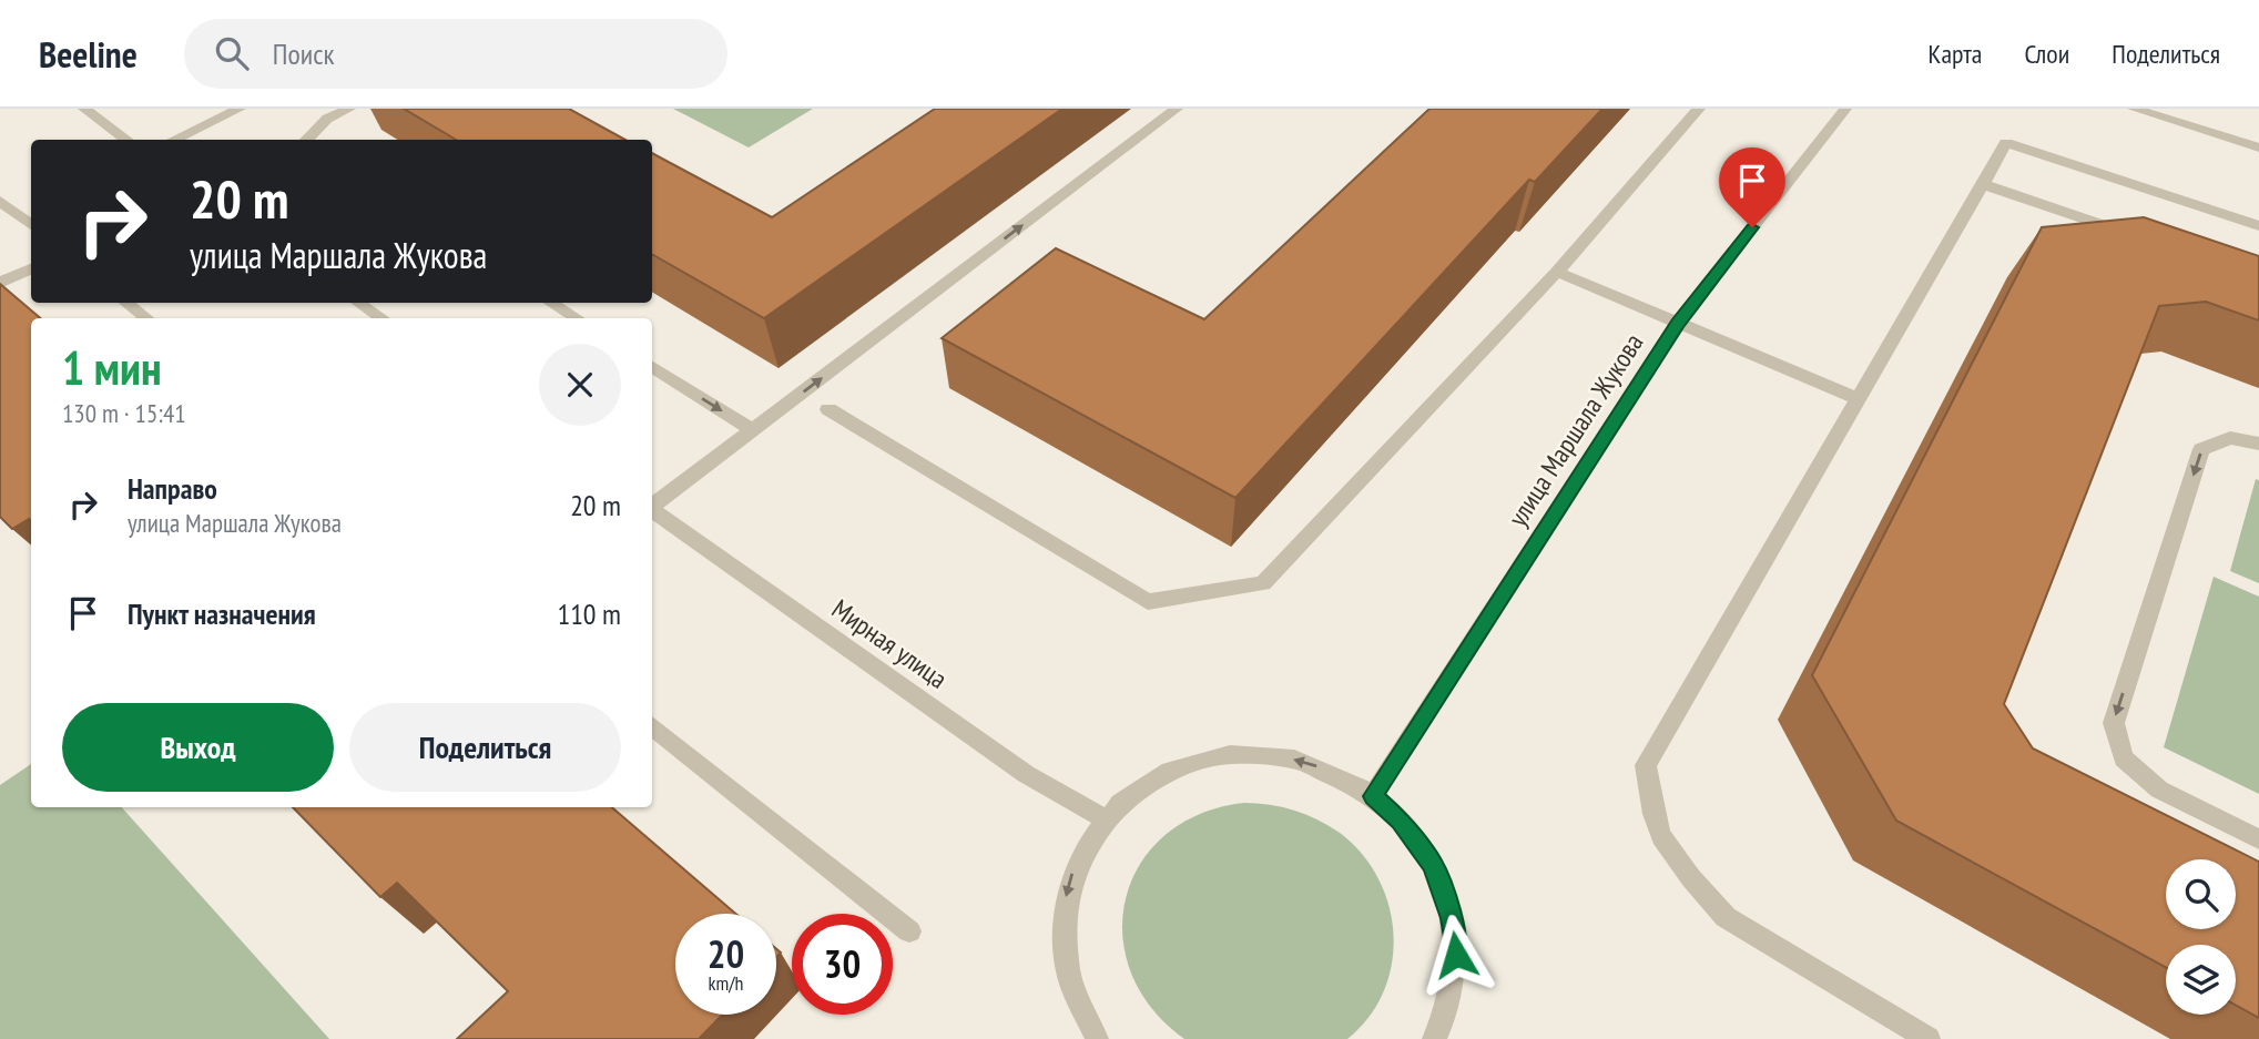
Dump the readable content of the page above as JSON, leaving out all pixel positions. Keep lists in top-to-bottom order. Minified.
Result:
{"streets":{"street":["улица Маршала Жукова","Мирная улица"]},"page":{"header":"Beeline","search":"Поиск","nav":["Карта","Слои","Поделиться"],"turn":["20 m","улица Маршала Жукова"],"heading":["1 мин","130 m · 15:41"],"list":[{"name":"Направо","note":"улица Маршала Жукова","value":"20 m"},{"name":"Пункт назначения","value":"110 m"}],"buttons":["Выход","Поделиться"],"speed":"20 km/h","limit":"30"}}
